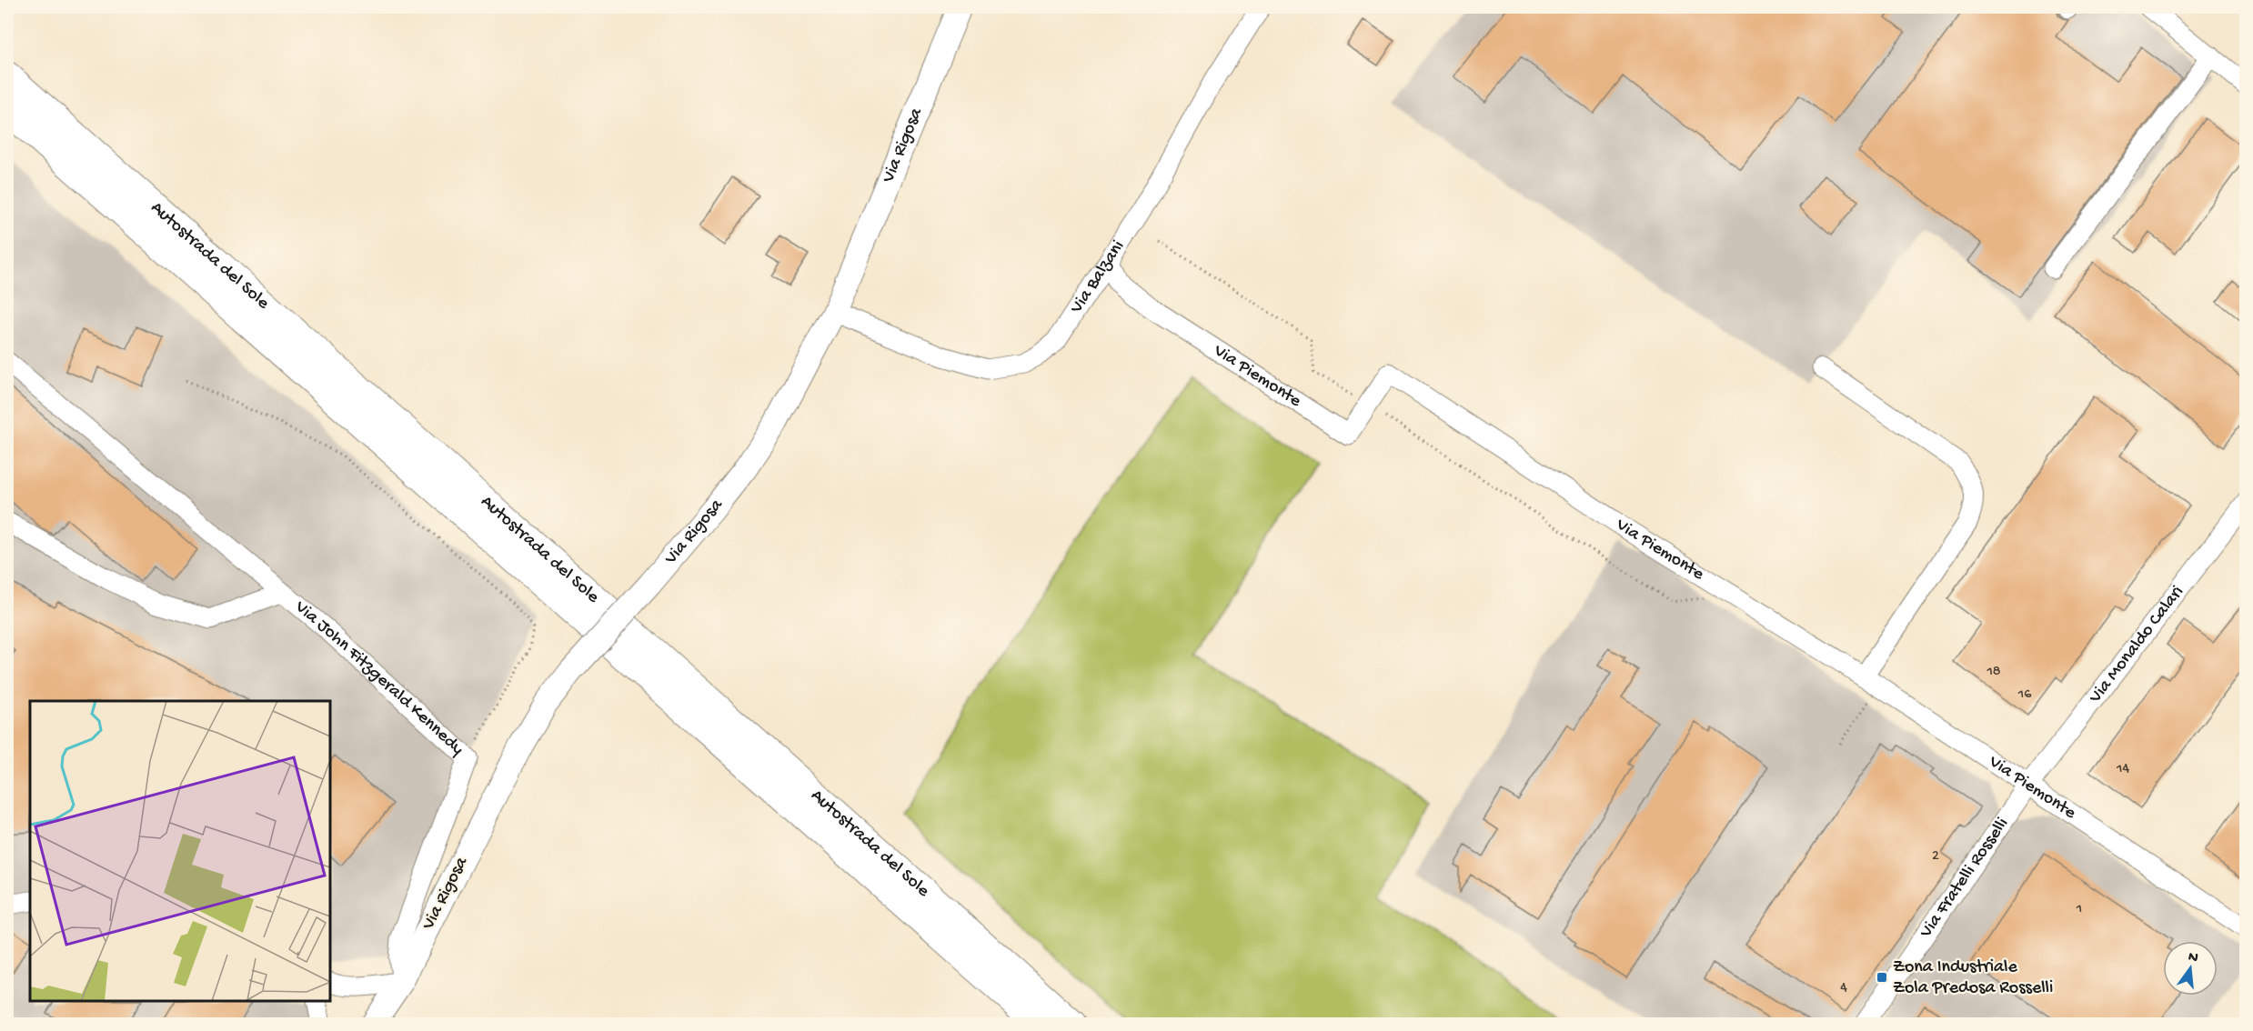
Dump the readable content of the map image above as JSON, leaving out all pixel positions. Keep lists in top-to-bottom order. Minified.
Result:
{"streets":{"highway":["Autostrada del Sole"],"main road":["Via Rigosa"],"street":["Via Balzani","Via Piemonte","Via Monaldo Calari","Via John Fitzgerald Kennedy","Via Fratelli Rosselli"]},"crossings":[["Via Rigosa","Via Balzani"],["Via Rigosa","Via John Fitzgerald Kennedy"],["Via Balzani","Via Piemonte"],["Via Piemonte","Via Monaldo Calari"],["Via Piemonte","Via Fratelli Rosselli"],["Via Monaldo Calari","Via Fratelli Rosselli"]],"places":{"transit":["Zona Industriale Zola Predosa Rosselli"]},"house_numbers":["18","16","14","2","1","4"],"north":"top"}
